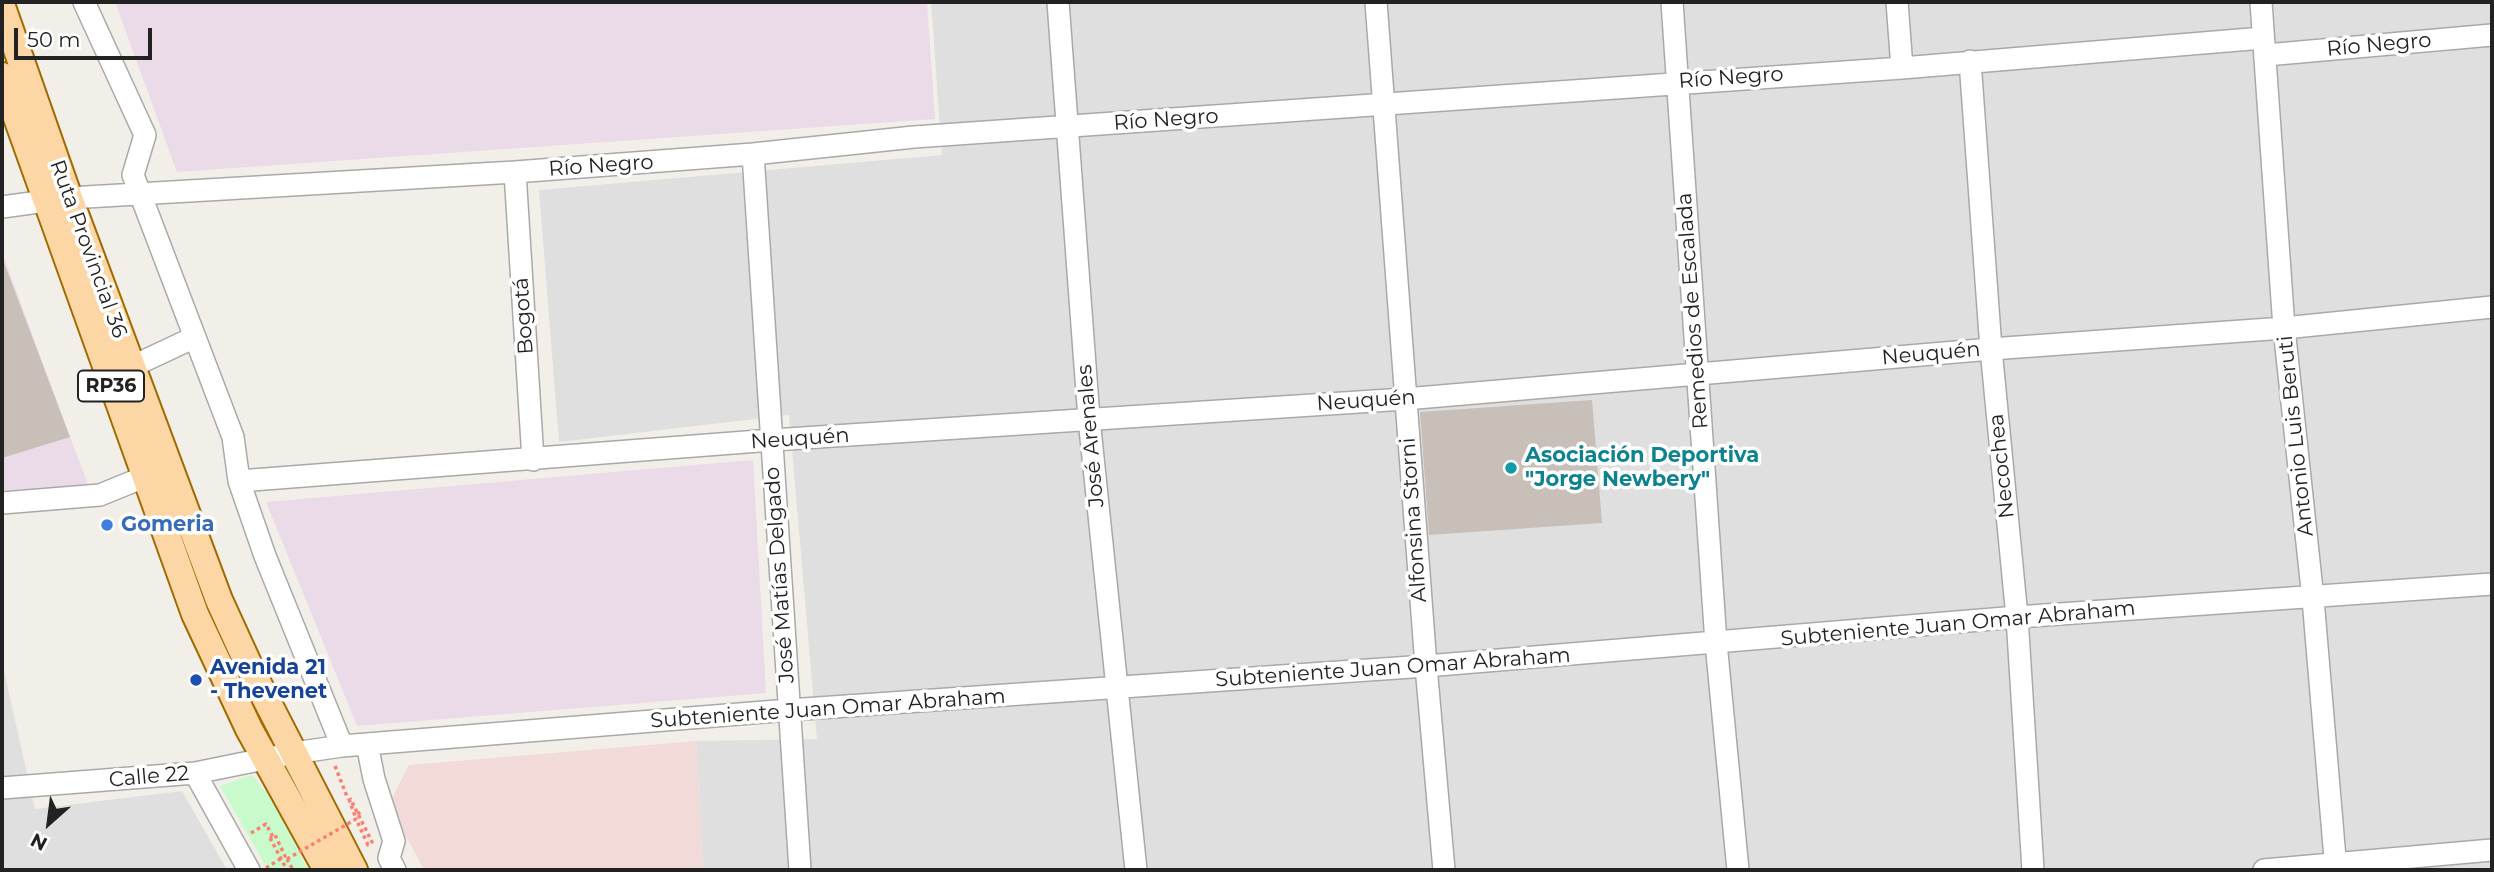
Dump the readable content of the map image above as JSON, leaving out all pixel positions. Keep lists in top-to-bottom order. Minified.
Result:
{"streets":{"main road":["Ruta Provincial 36","RP36"],"street":["Río Negro","Remedios de Escalada","Bogotá","Neuquén","José Arenales","Antonio Luis Beruti","Necochea","Alfonsina Storni","José Matías Delgado","Subteniente Juan Omar Abraham","Calle 22"]},"crossings":[["Río Negro","Ruta Provincial 36"],["Río Negro","Remedios de Escalada"],["Río Negro","Bogotá"],["Río Negro","José Arenales"],["Río Negro","Antonio Luis Beruti"],["Río Negro","Necochea"],["Río Negro","Alfonsina Storni"],["Río Negro","José Matías Delgado"],["Ruta Provincial 36","Subteniente Juan Omar Abraham"],["Ruta Provincial 36","Calle 22"],["Remedios de Escalada","Neuquén"],["Remedios de Escalada","Subteniente Juan Omar Abraham"],["Bogotá","Neuquén"],["Neuquén","José Arenales"],["Neuquén","Antonio Luis Beruti"],["Neuquén","Necochea"],["Neuquén","Alfonsina Storni"],["Neuquén","José Matías Delgado"],["José Arenales","Subteniente Juan Omar Abraham"],["Antonio Luis Beruti","Subteniente Juan Omar Abraham"],["Necochea","Subteniente Juan Omar Abraham"],["Alfonsina Storni","Subteniente Juan Omar Abraham"],["José Matías Delgado","Subteniente Juan Omar Abraham"],["Subteniente Juan Omar Abraham","Calle 22"]],"places":["Asociación Deportiva \"Jorge Newbery\"","Gomeria","Avenida 21 - Thevenet"],"scale_bar":"50 m","north":"bottom left"}
